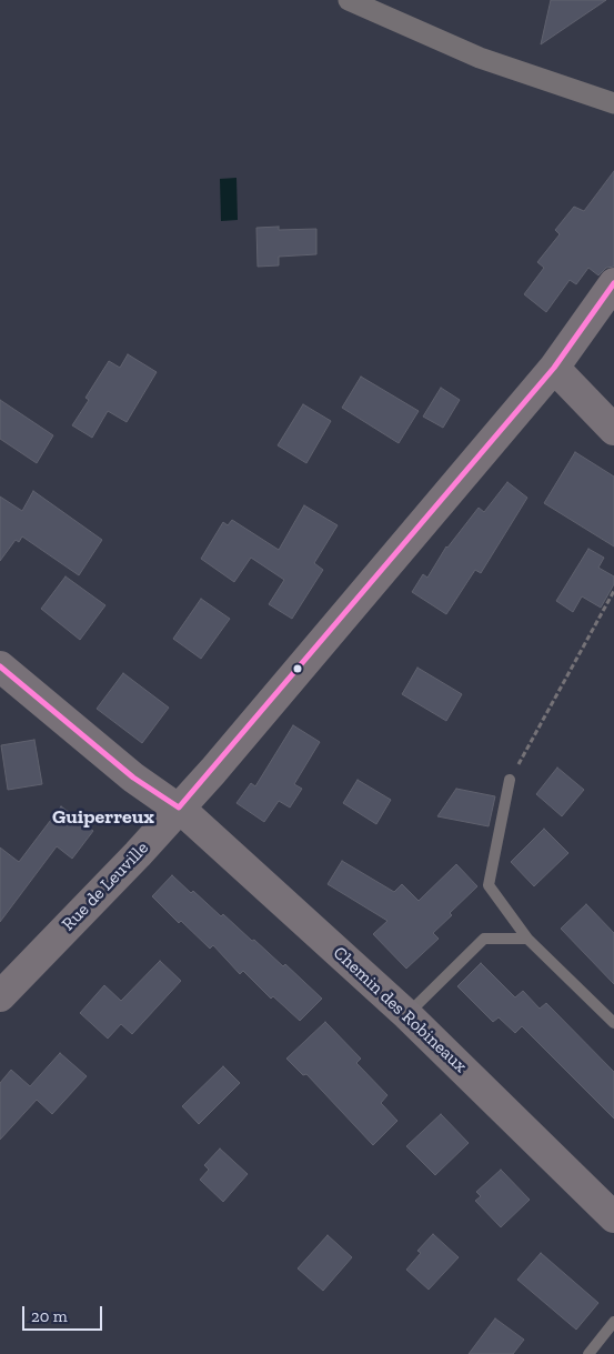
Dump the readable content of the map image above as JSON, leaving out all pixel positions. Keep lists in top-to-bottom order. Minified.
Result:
{"streets":{"street":["Rue de Leuville","Chemin des Robineaux"]},"crossings":[["Rue de Leuville","Chemin des Robineaux"]],"districts":["Guiperreux"],"scale_bar":"20 m"}
